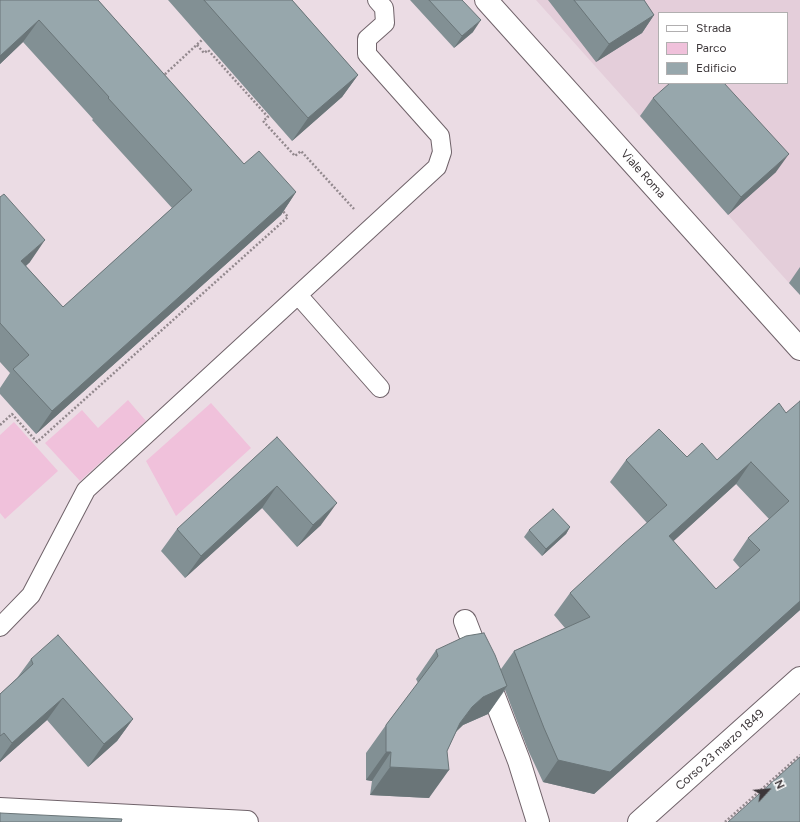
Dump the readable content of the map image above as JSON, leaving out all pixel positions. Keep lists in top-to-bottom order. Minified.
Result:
{"streets":{"street":["Viale Roma","Corso 23 marzo 1849"]},"legend":["Strada","Parco","Edificio"],"north":"top right"}
